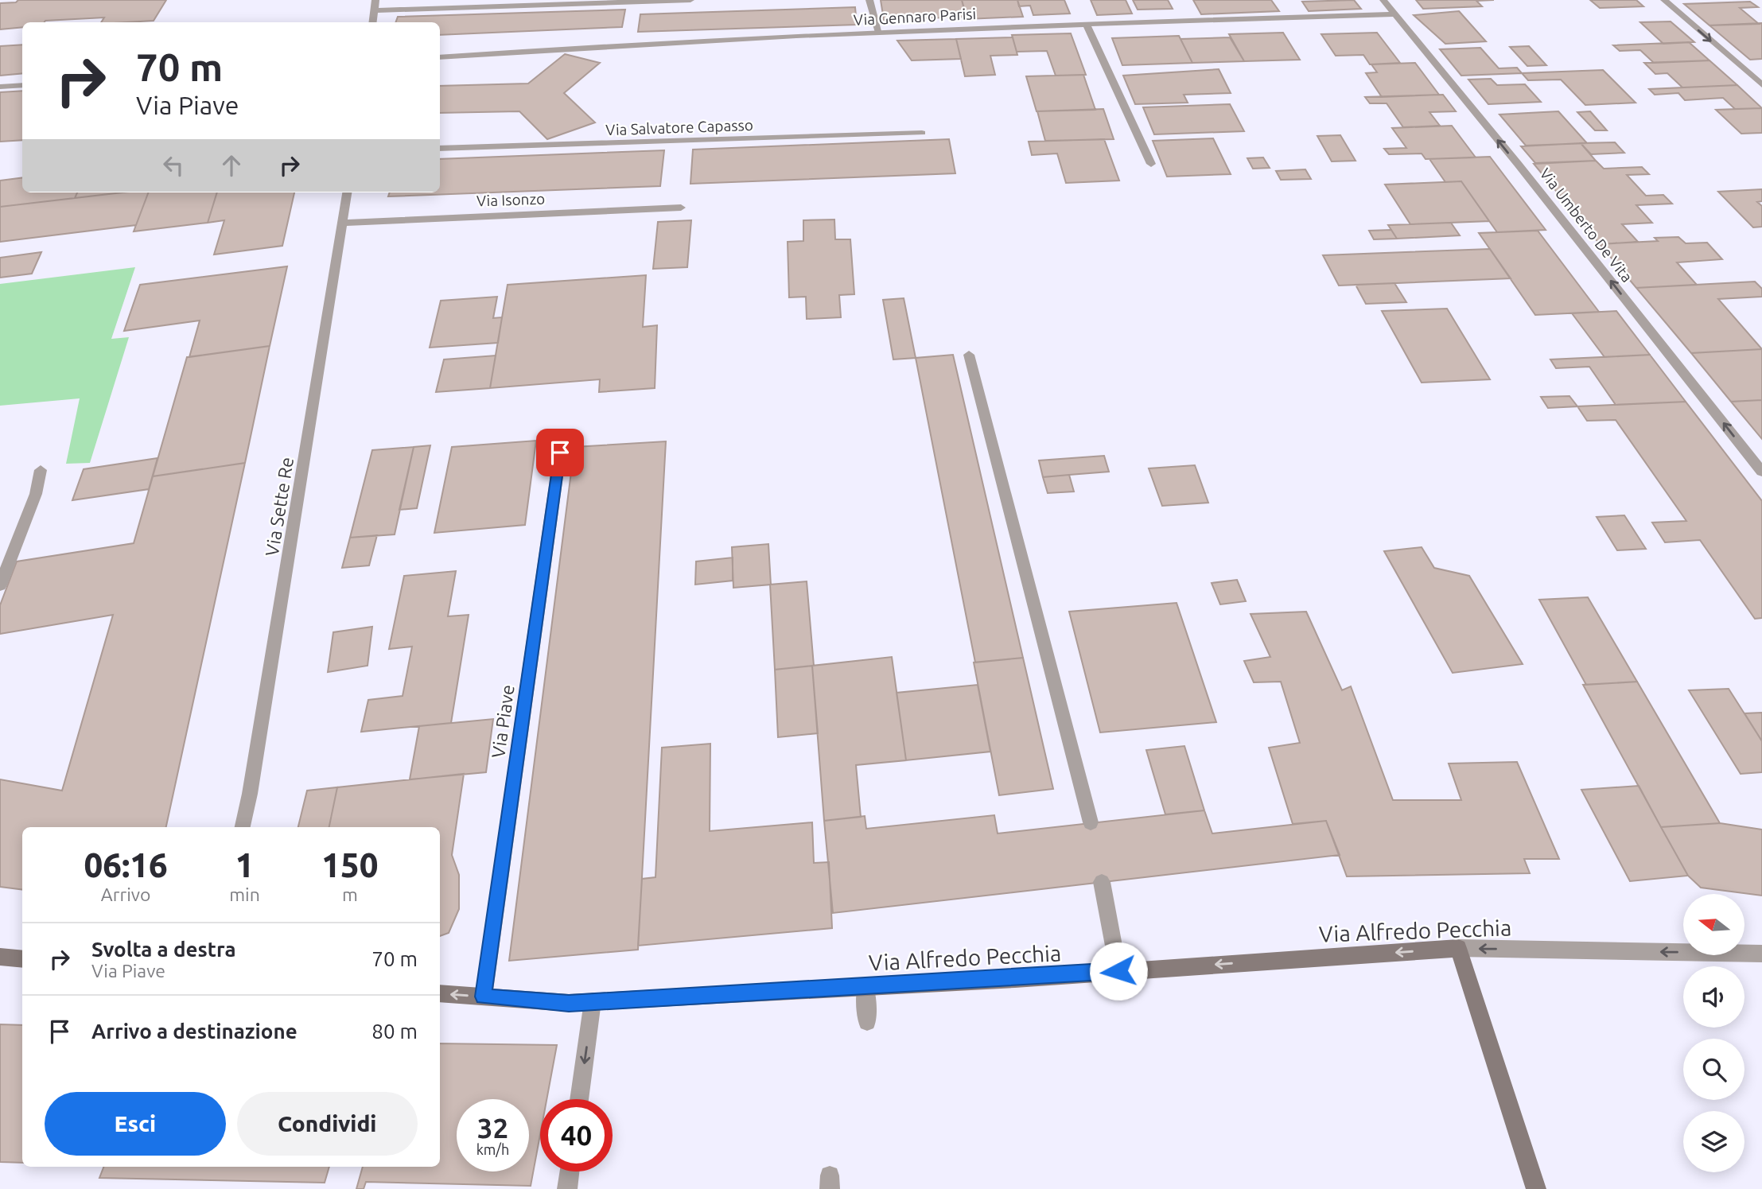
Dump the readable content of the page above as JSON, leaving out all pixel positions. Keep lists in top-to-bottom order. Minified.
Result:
{"streets":{"street":["Via Gennaro Parisi","Via Salvatore Capasso","Via Isonzo","Via Umberto De Vita","Via Sette Re","Via Piave","Via Alfredo Pecchia"]},"crossings":[["Via Gennaro Parisi","Via Umberto De Vita"],["Via Isonzo","Via Sette Re"],["Via Piave","Via Alfredo Pecchia"]],"one_way":["Via Umberto De Vita","Via Alfredo Pecchia"],"north":"left","page":{"turn":["70 m","Via Piave"],"eta":["06:16","Arrivo","1","min","150","m"],"list":[{"name":"Svolta a destra","note":"Via Piave","value":"70 m"},{"name":"Arrivo a destinazione","value":"80 m"}],"buttons":["Esci","Condividi"],"speed":"32 km/h","limit":"40"}}
